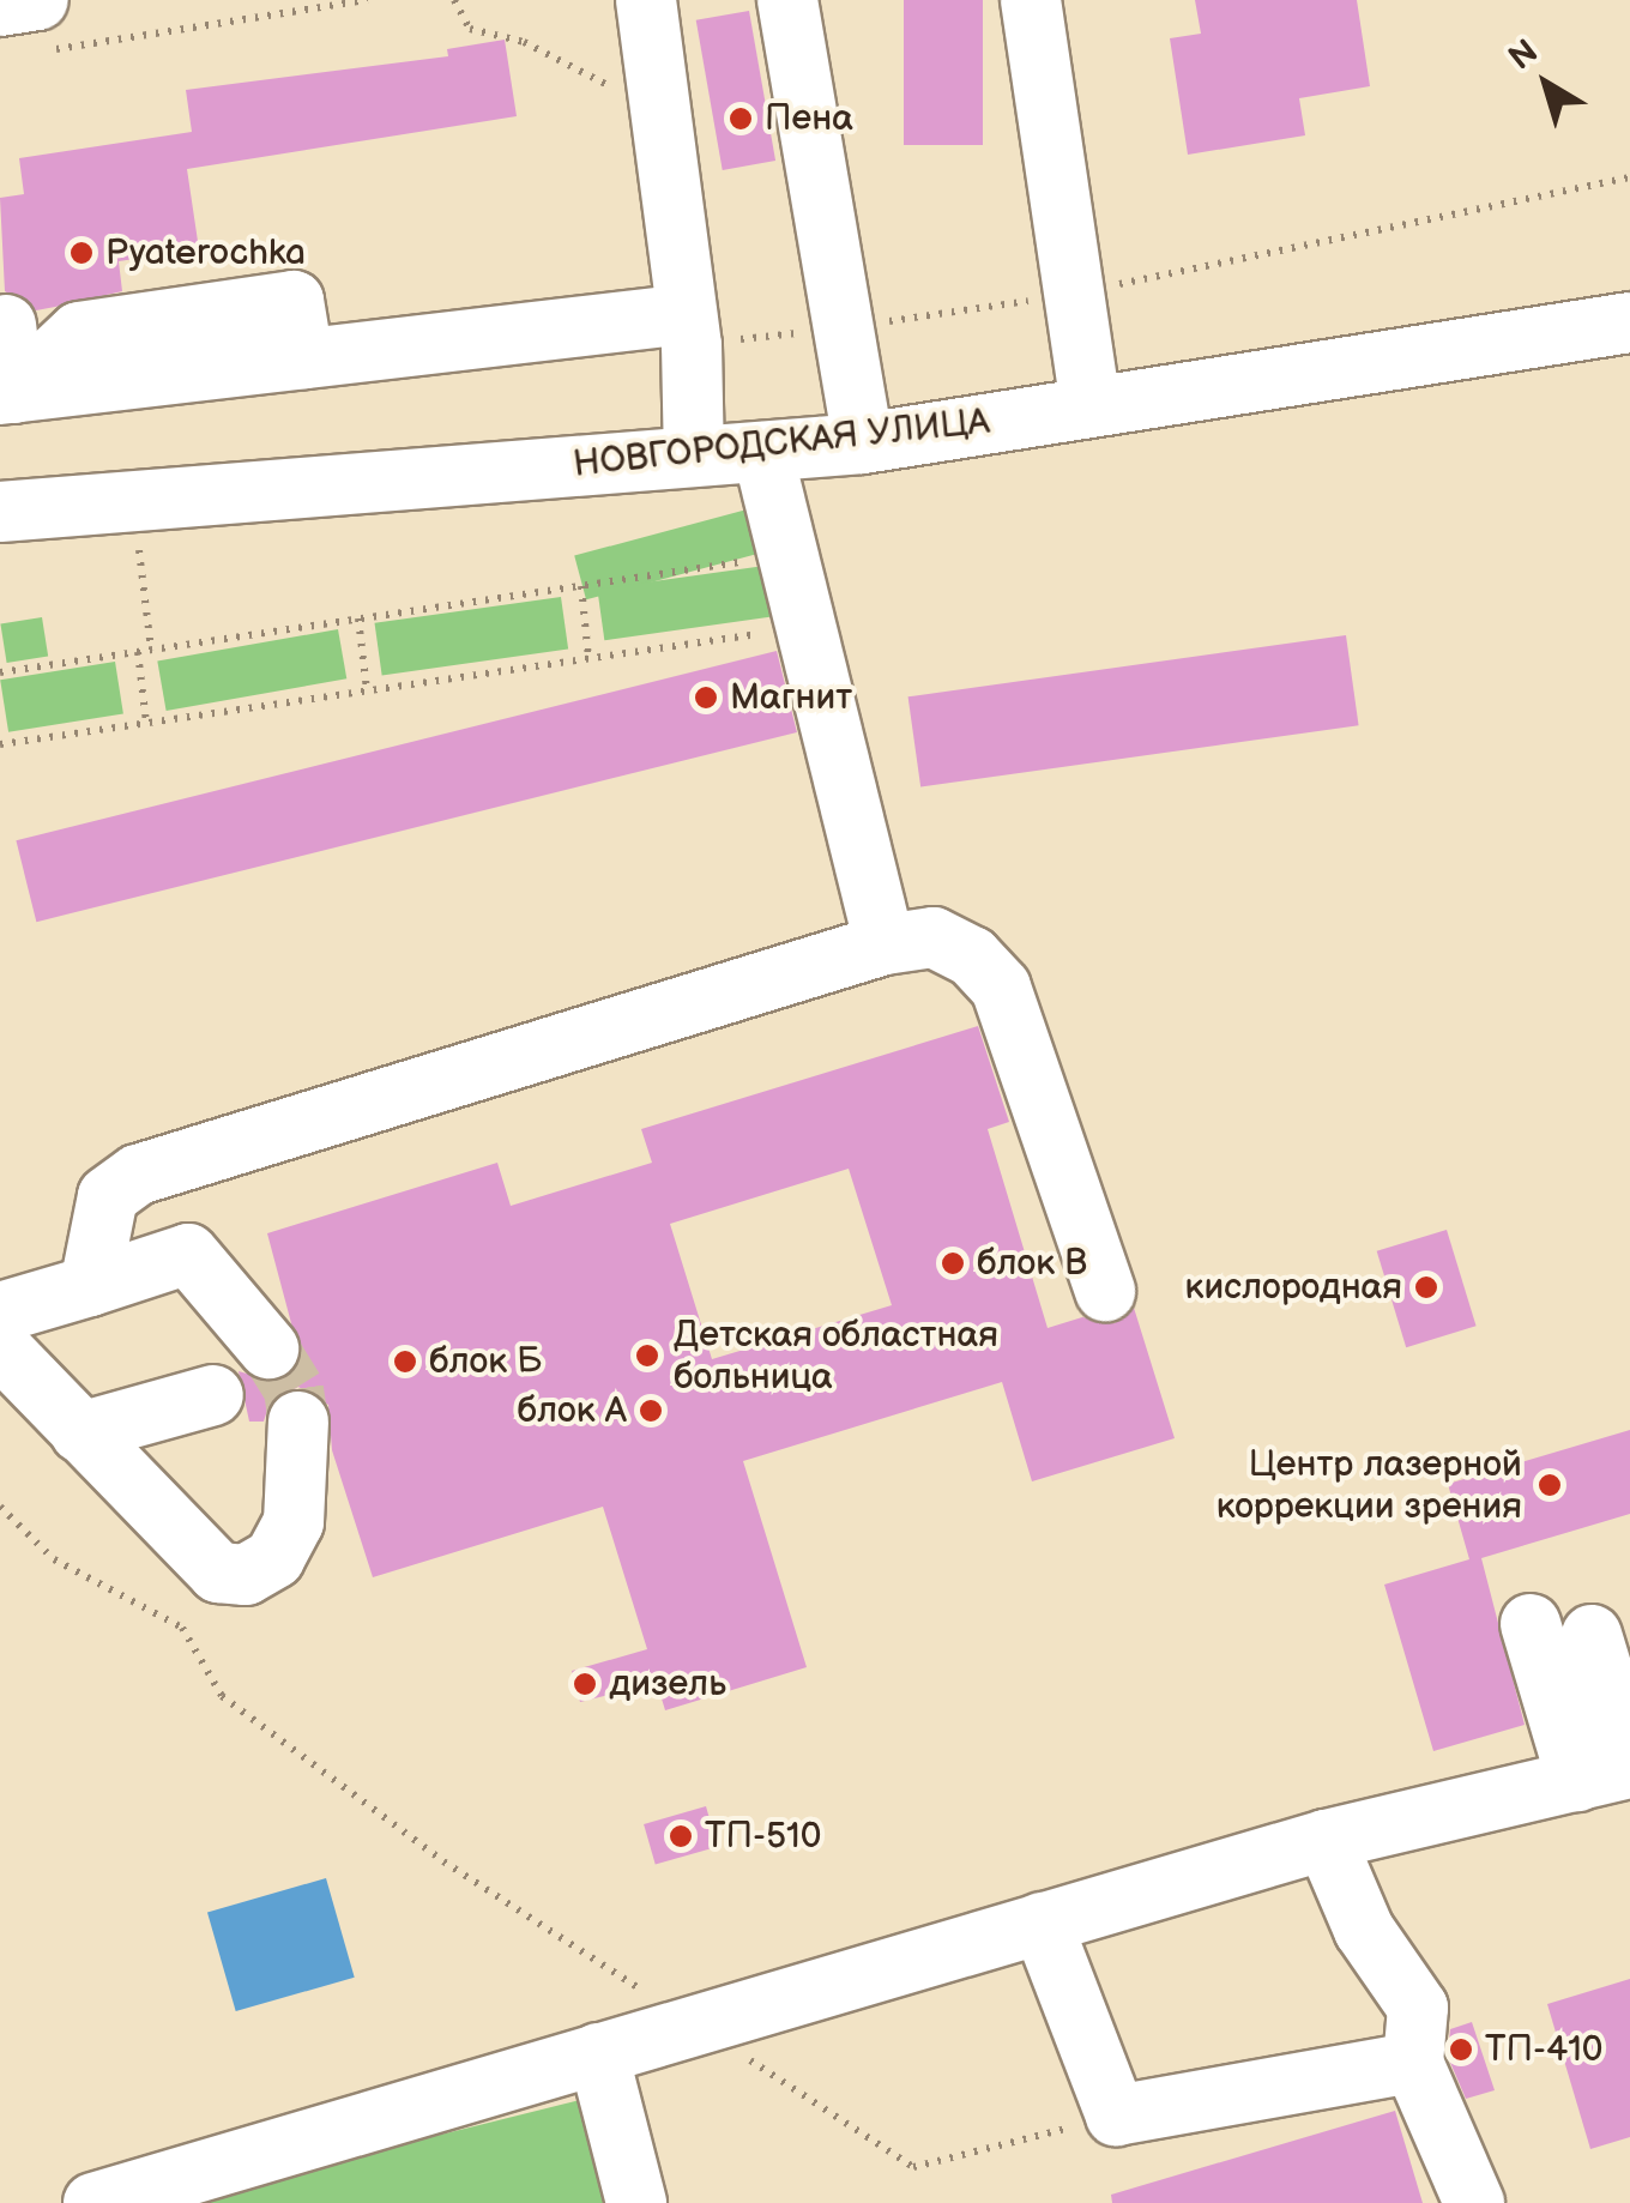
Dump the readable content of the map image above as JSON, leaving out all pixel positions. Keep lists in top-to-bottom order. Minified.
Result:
{"streets":{"street":["НОВГОРОДСКАЯ УЛИЦА"]},"places":["Пена","Pyaterochka","Магнит","блок В","кислородная","Детская областная больница","блок Б","блок А","Центр лазерной коррекции зрения","дизель","ТП-510","ТП-410"],"north":"top left"}
